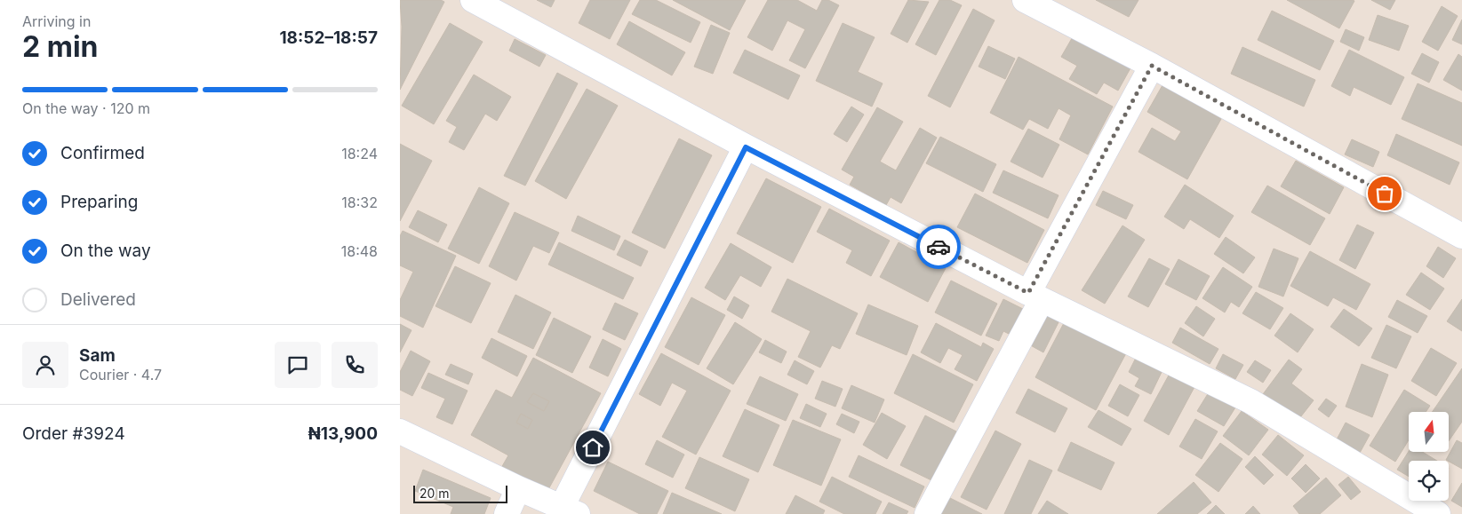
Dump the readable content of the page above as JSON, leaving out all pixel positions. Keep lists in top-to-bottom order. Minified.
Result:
{"scale_bar":"20 m","north":"top","page":{"heading":["2 min","Arriving in","18:52–18:57"],"panel":["Sam","Courier · 4.7","Order #3924","₦13,900"],"bar":"On the way · 120 m","list":[["Confirmed","18:24"],["Preparing","18:32"],["On the way","18:48"],"Delivered"],"scale":"20 m"}}
